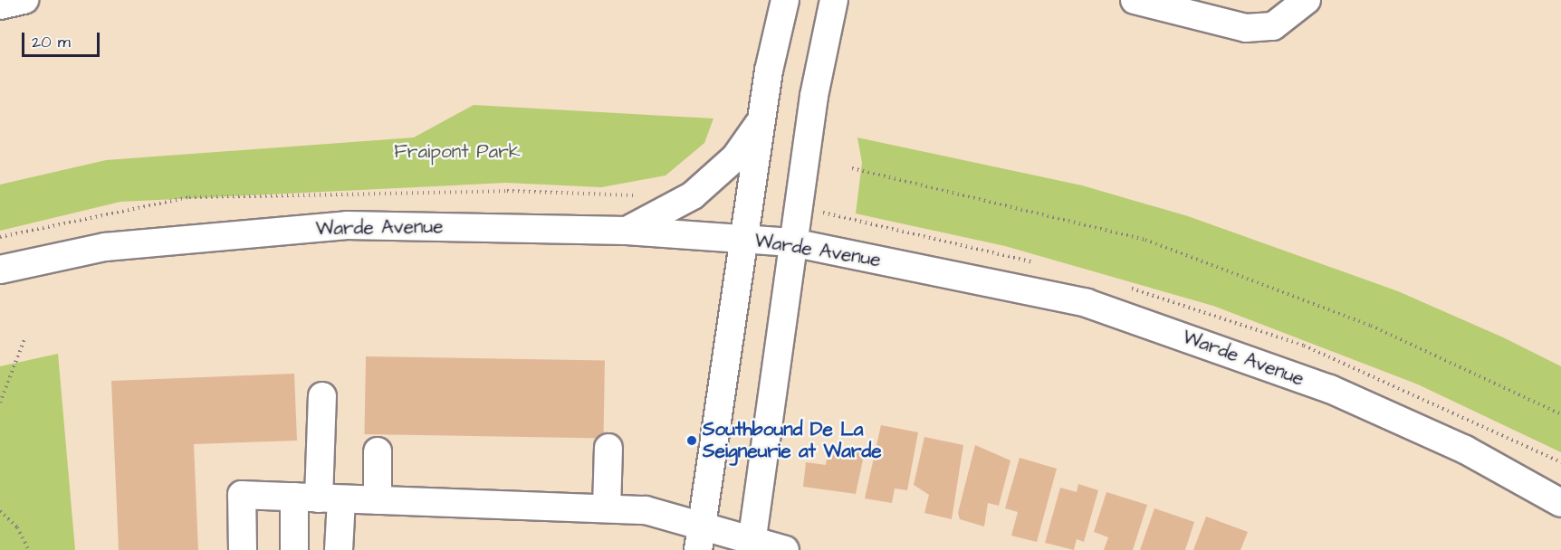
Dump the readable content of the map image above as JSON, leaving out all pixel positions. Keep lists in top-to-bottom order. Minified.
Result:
{"streets":{"street":["Warde Avenue"]},"parks":["Fraipont Park"],"places":["Southbound De La Seigneurie at Warde"],"scale_bar":"20 m"}
